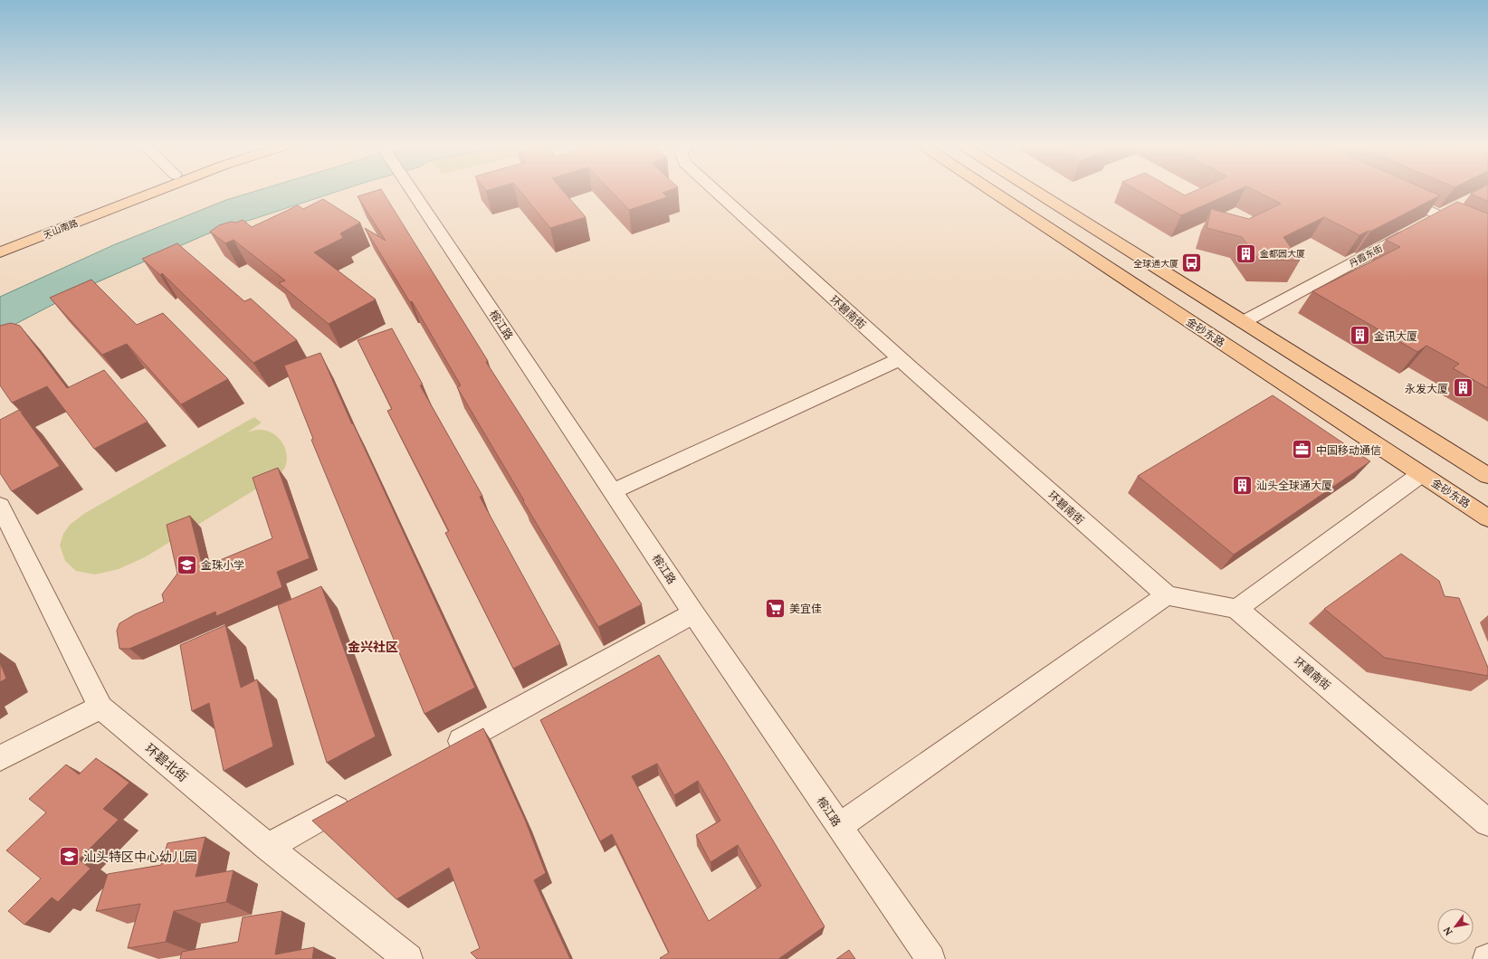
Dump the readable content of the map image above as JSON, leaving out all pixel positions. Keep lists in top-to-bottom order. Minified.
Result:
{"streets":{"main road":["天山南路","金砂东路"],"street":["丹霞东街","环碧南街","榕江路","环碧北街"]},"districts":["金兴社区"],"places":{"building":["金都园大厦","金讯大厦","永发大厦","汕头全球通大厦"],"bus stop":["全球通大厦"],"office":["中国移动通信"],"school or university":["金珠小学","汕头特区中心幼儿园"],"supermarket":["美宜佳"]},"north":"bottom left"}
